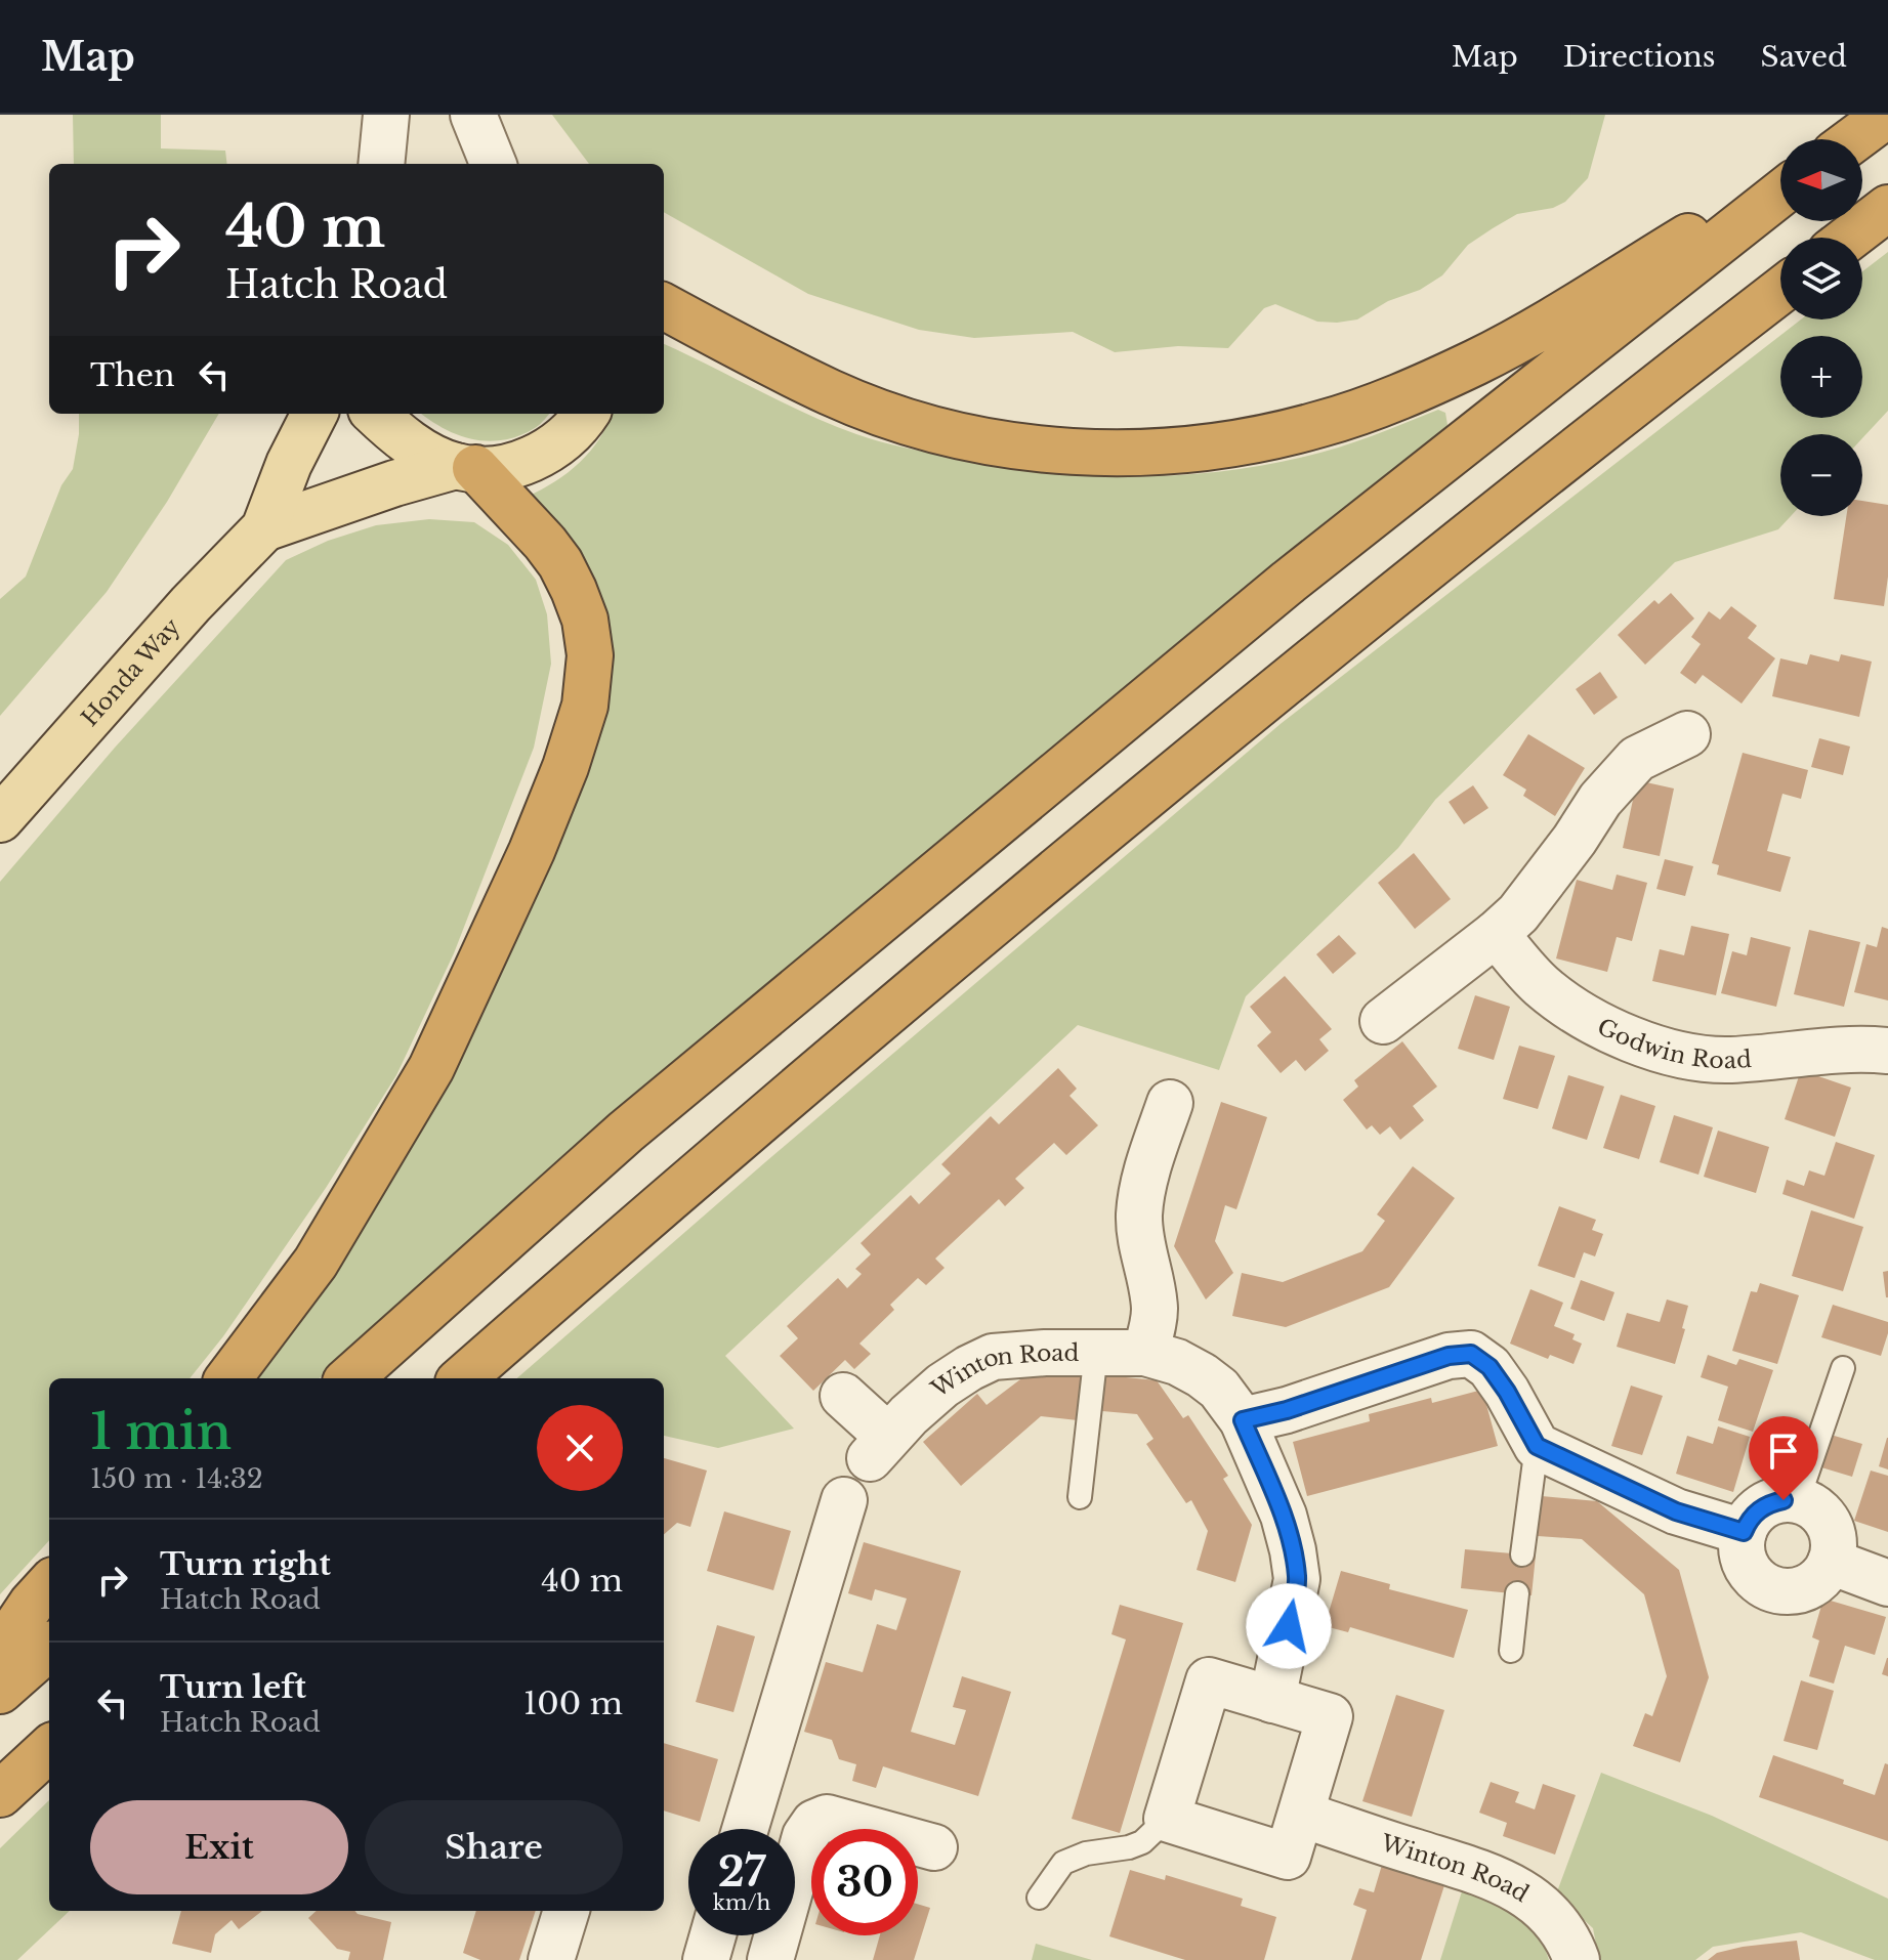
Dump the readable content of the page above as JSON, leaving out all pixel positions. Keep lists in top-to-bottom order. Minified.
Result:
{"streets":{"main road":["Honda Way"],"street":["Godwin Road","Winton Road"]},"north":"left","page":{"header":"Map","nav":["Map","Directions","Saved"],"map_buttons":["+","−"],"turn":["40 m","Hatch Road"],"then":"Then","heading":["1 min","150 m · 14:32"],"list":[{"name":"Turn right","note":"Hatch Road","value":"40 m"},{"name":"Turn left","note":"Hatch Road","value":"100 m"}],"buttons":["Exit","Share"],"speed":"27 km/h","limit":"30"}}
